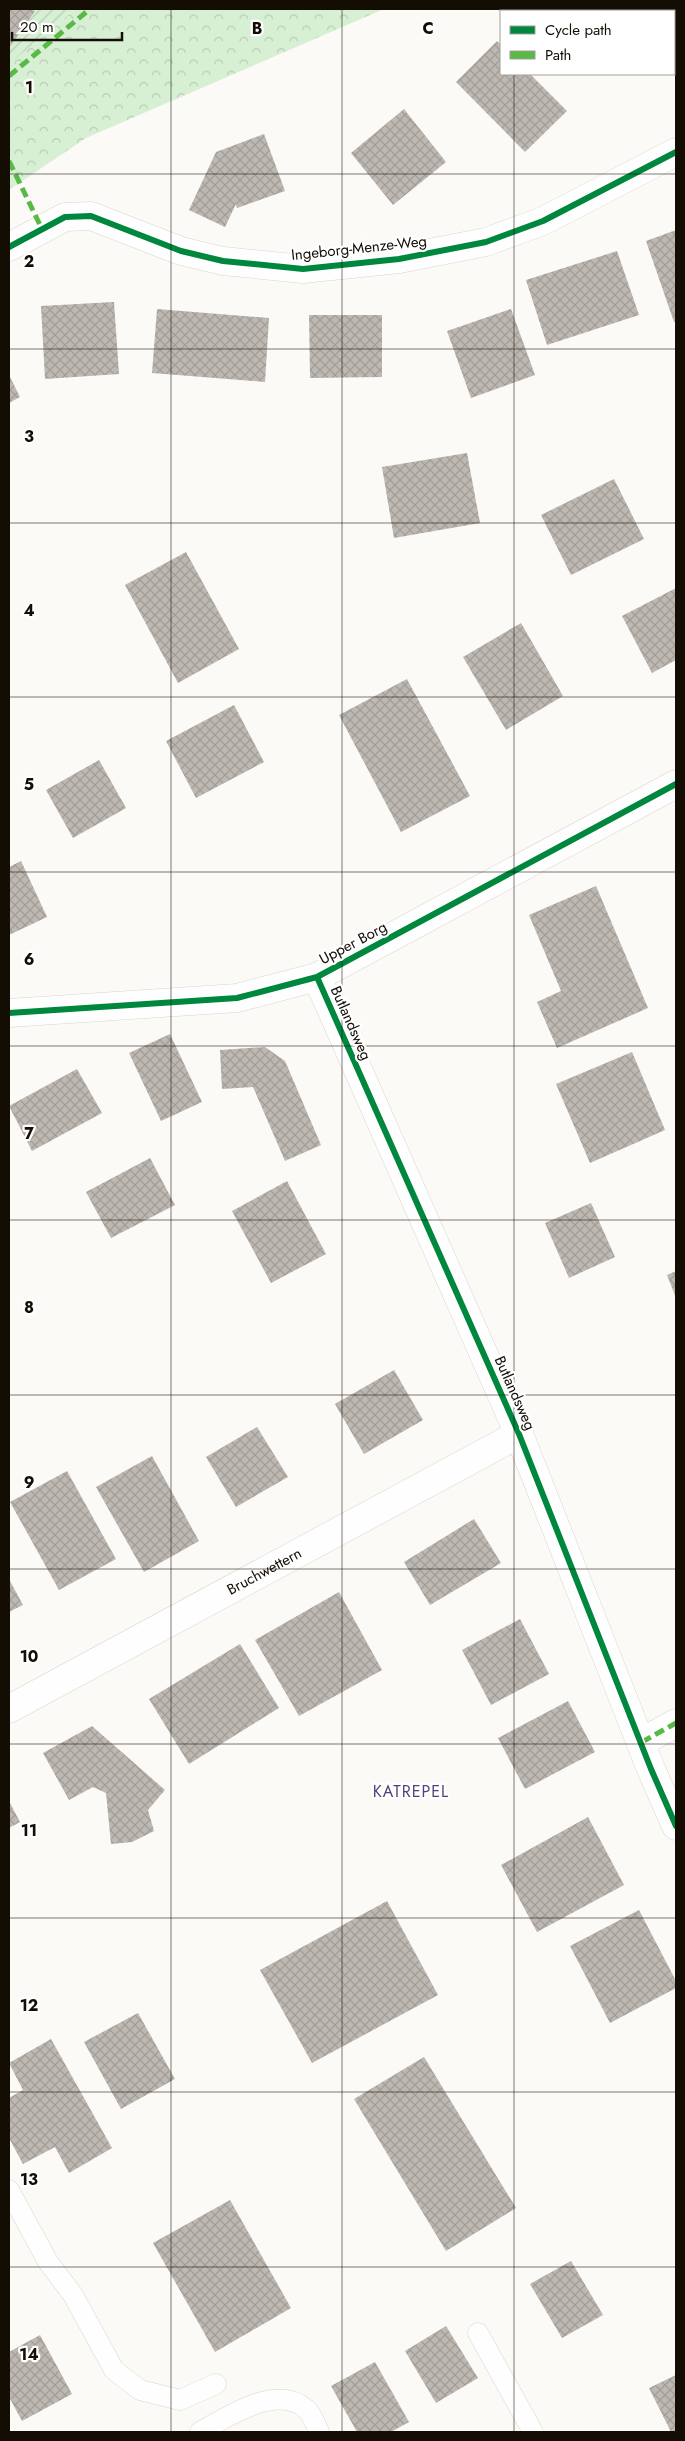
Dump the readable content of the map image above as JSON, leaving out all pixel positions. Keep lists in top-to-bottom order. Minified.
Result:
{"streets":{"street":["Ingeborg-Menze-Weg","Upper Borg","Butlandsweg","Bruchwettern"]},"crossings":[["Upper Borg","Butlandsweg"],["Butlandsweg","Bruchwettern"]],"districts":["KATREPEL"],"legend":["Cycle path","Path"],"scale_bar":"20 m","grid":{"columns":["B","C"],"rows":["1","2","3","4","5","6","7","8","9","10","11","12","13","14"]}}
